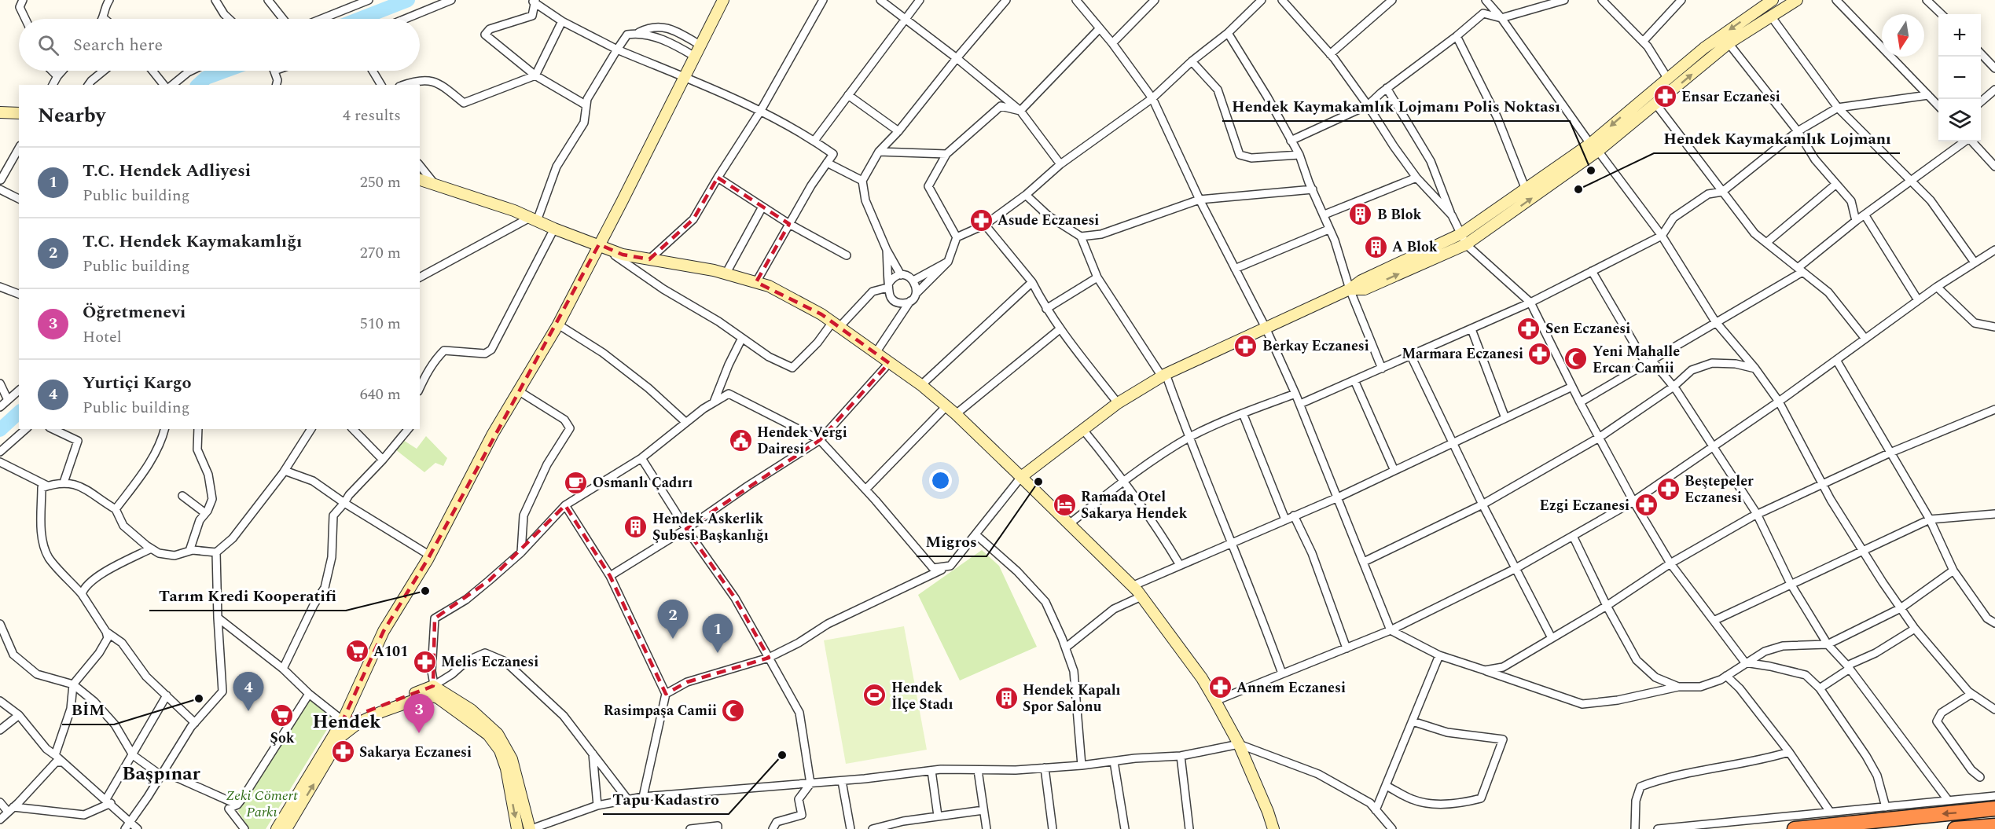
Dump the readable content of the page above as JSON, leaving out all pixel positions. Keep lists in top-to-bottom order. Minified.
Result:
{"districts":["Hendek","Başpınar"],"parks":["Zeki Cömert Parkı"],"places":{"pharmacy":["Ensar Eczanesi","Asude Eczanesi","Sen Eczanesi","Berkay Eczanesi","Marmara Eczanesi","Beştepeler Eczanesi","Ezgi Eczanesi","Melis Eczanesi","Annem Eczanesi","Sakarya Eczanesi"],"other":["Hendek Kaymakamlık Lojmanı Polis Noktası","Hendek Kaymakamlık Lojmanı","Migros","Tarım Kredi Kooperatifi","BİM","Tapu Kadastro"],"building":["B Blok","A Blok","Hendek Askerlik Şubesi Başkanlığı","Hendek Kapalı Spor Salonu"],"mosque":["Yeni Mahalle Ercan Camii","Rasimpaşa Camii"],"public building":["Hendek Vergi Dairesi"],"cafe":["Osmanlı Çadırı"],"hotel":["Ramada Otel Sakarya Hendek"],"supermarket":["A101","Şok"],"sports":["Hendek İlçe Stadı"]},"north":"bottom","page":{"map_buttons":["+","−"],"search":"Search here","heading":["Nearby","4 results"],"list":[{"mark":"1","name":"T.C. Hendek Adliyesi","note":"Public building","value":"250 m"},{"mark":"2","name":"T.C. Hendek Kaymakamlığı","note":"Public building","value":"270 m"},{"mark":"3","name":"Öğretmenevi","note":"Hotel","value":"510 m"},{"mark":"4","name":"Yurtiçi Kargo","note":"Public building","value":"640 m"}],"pins":["2","1","4","3"]}}
